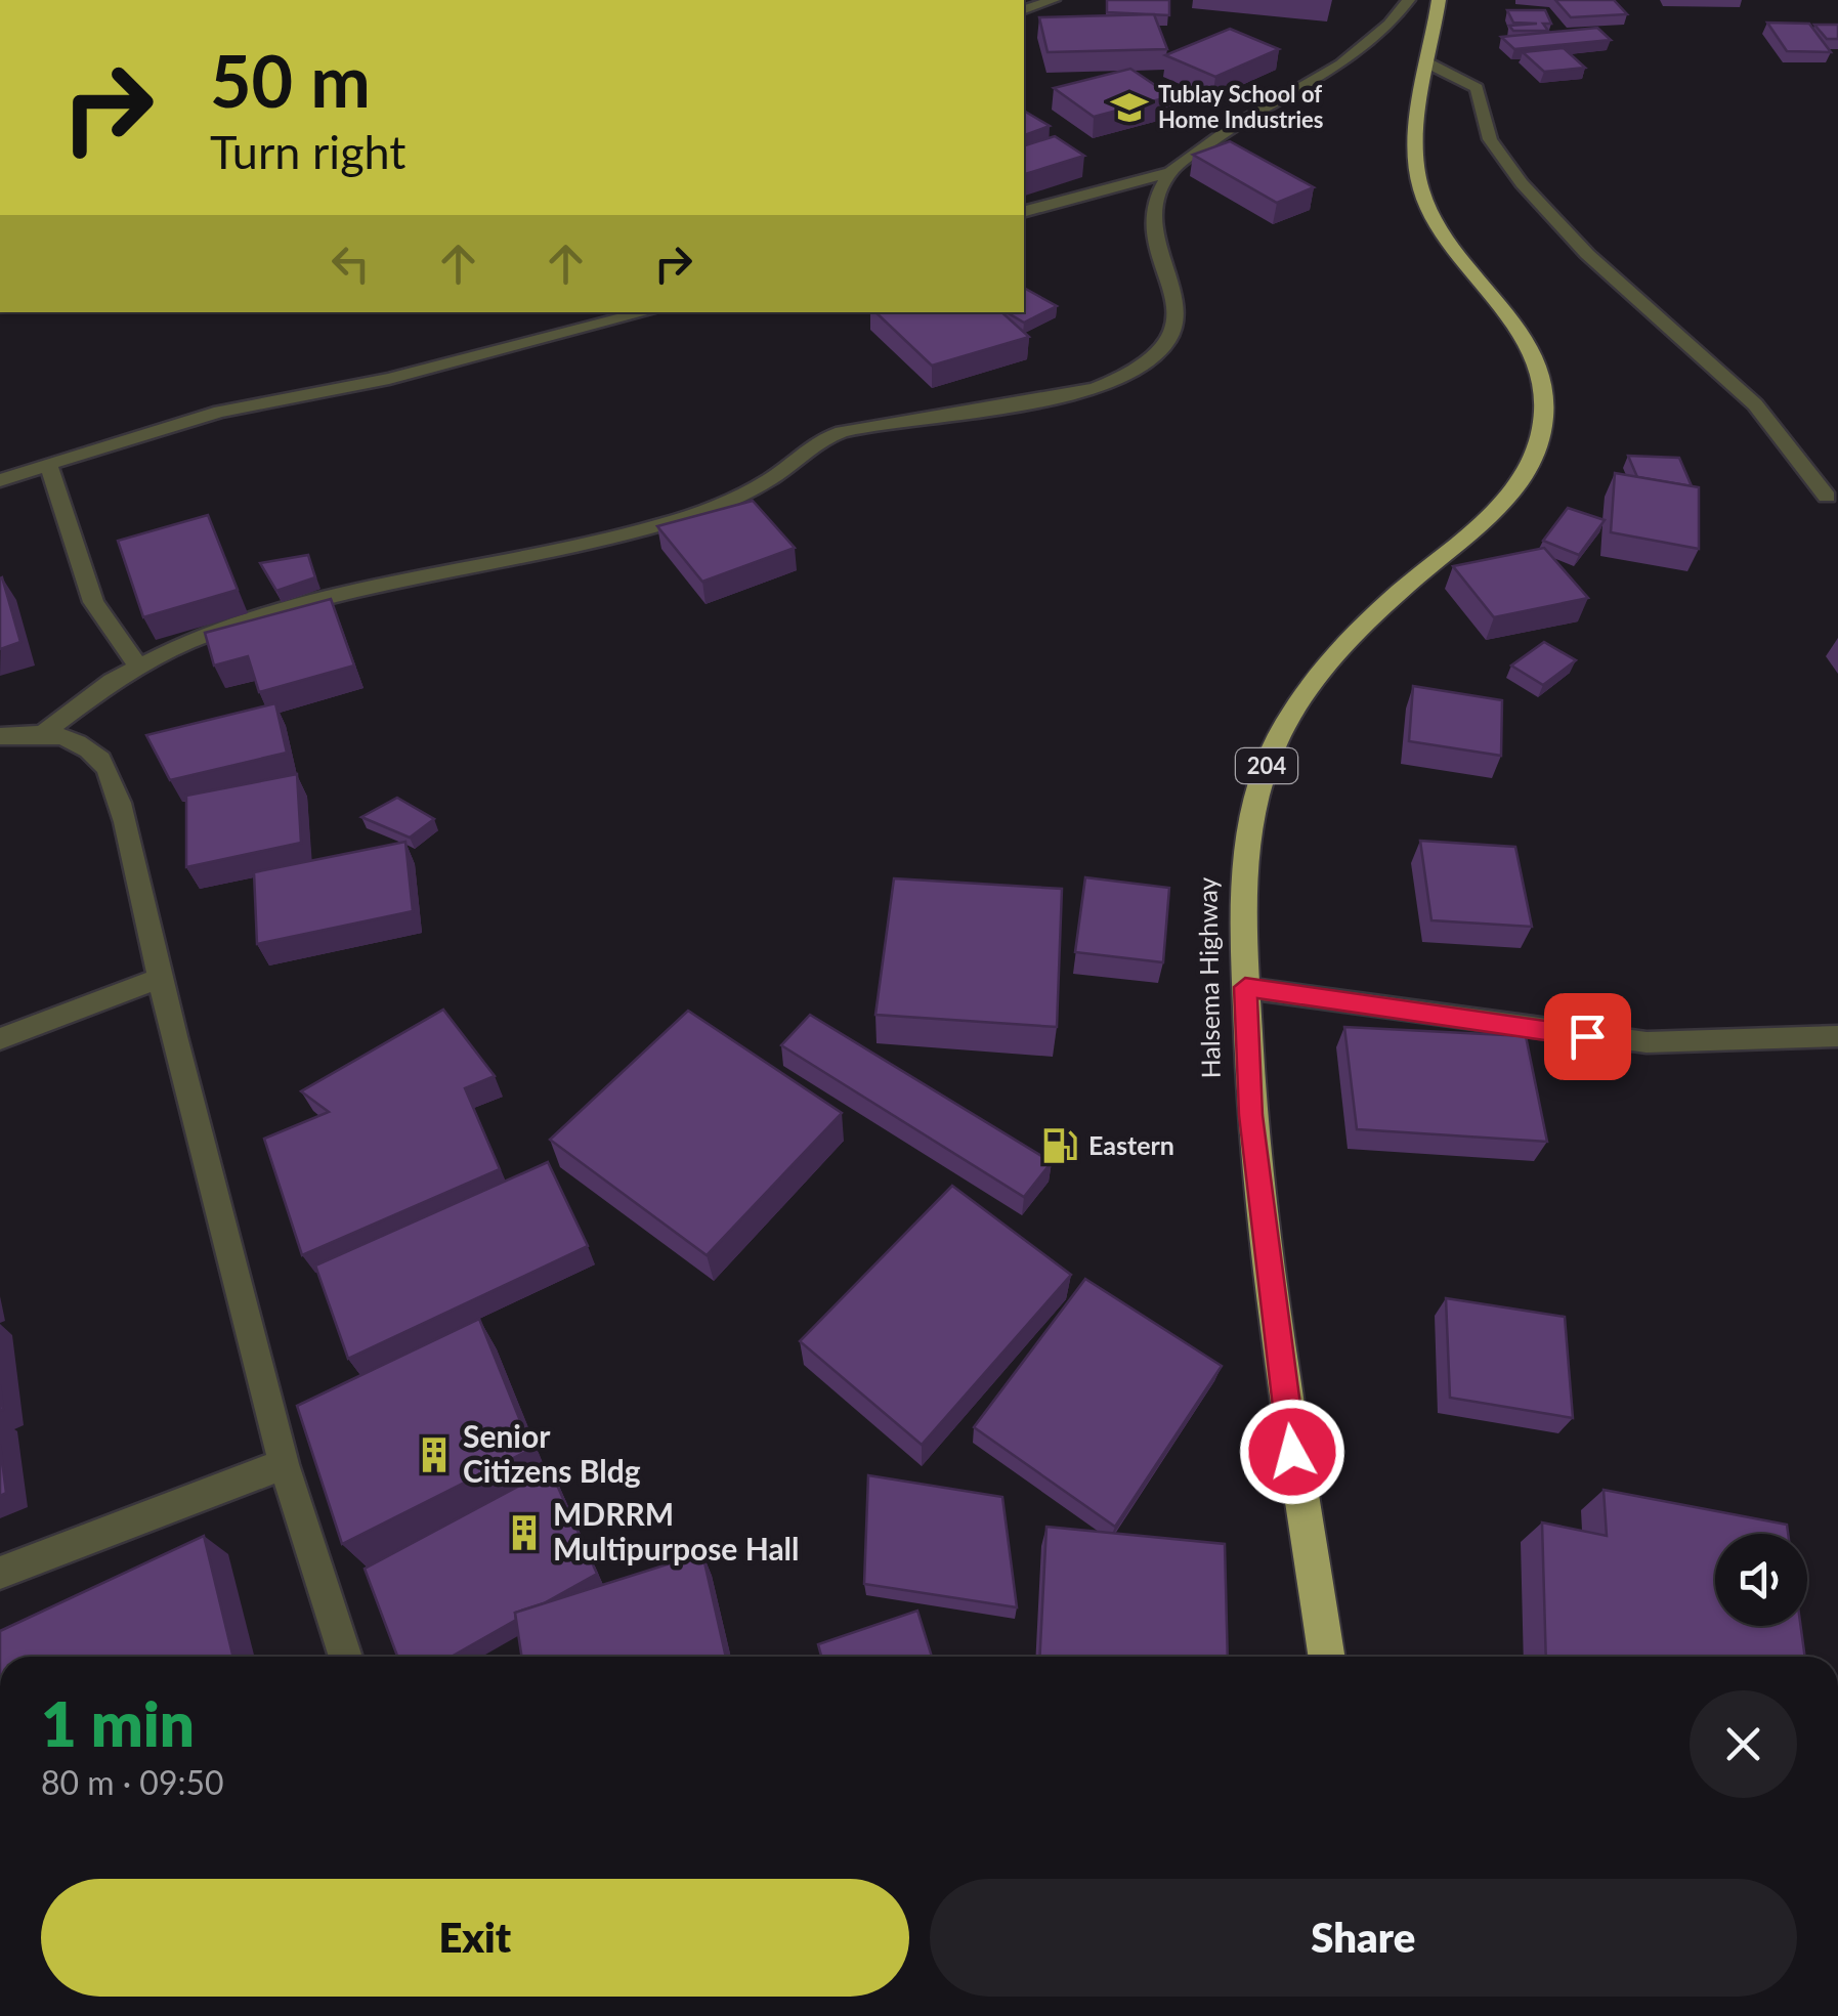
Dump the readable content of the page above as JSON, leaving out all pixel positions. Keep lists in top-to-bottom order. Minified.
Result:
{"streets":{"highway":["204","Halsema Highway"]},"places":{"school or university":["Tublay School of Home Industries"],"fuel station":["Eastern"],"building":["Senior Citizens Bldg","MDRRM Multipurpose Hall"]},"page":{"turn":["50 m","Turn right"],"heading":["1 min","80 m · 09:50"],"buttons":["Exit","Share"]}}
